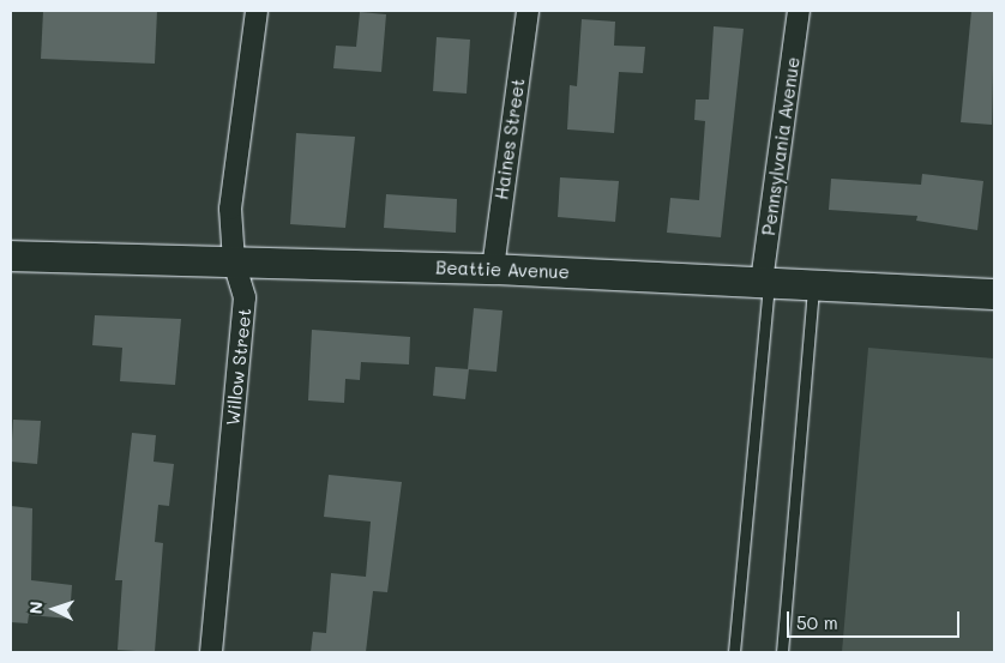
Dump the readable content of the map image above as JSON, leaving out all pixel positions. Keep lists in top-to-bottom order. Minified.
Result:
{"streets":{"street":["Haines Street","Pennsylvania Avenue","Beattie Avenue","Willow Street"]},"crossings":[["Haines Street","Beattie Avenue"],["Pennsylvania Avenue","Beattie Avenue"],["Beattie Avenue","Willow Street"]],"scale_bar":"50 m","north":"left"}
